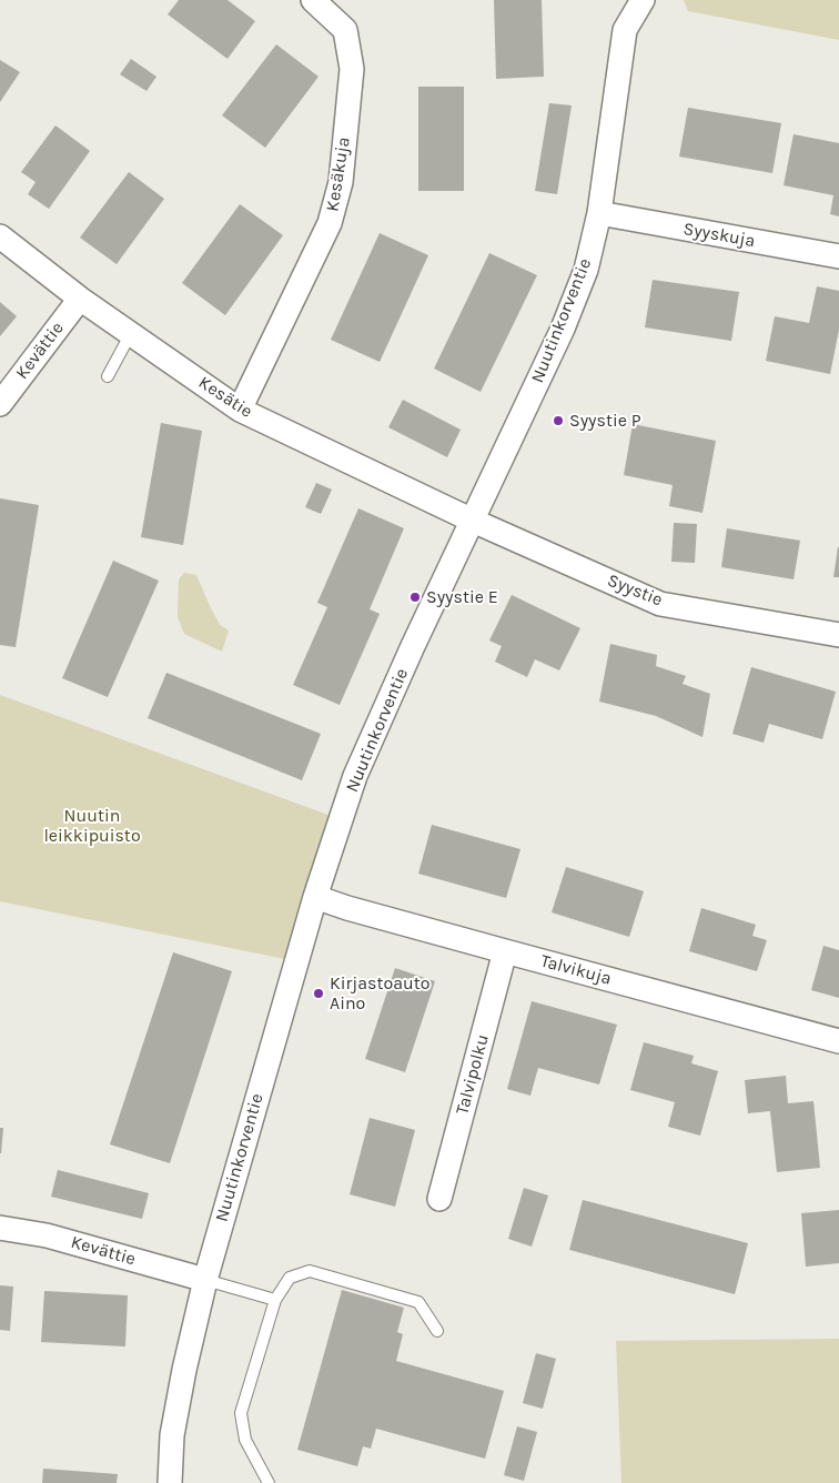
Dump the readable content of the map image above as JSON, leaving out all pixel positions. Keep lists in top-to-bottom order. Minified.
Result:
{"streets":{"street":["Kesäkuja","Syyskuja","Nuutinkorventie","Kevättie","Kesätie","Syystie","Talvikuja","Talvipolku"]},"crossings":[["Kesäkuja","Kesätie"],["Syyskuja","Nuutinkorventie"],["Nuutinkorventie","Kevättie"],["Nuutinkorventie","Kesätie"],["Nuutinkorventie","Syystie"],["Nuutinkorventie","Talvikuja"],["Kevättie","Kesätie"],["Kesätie","Syystie"],["Talvikuja","Talvipolku"]],"parks":["Nuutin leikkipuisto"],"places":["Syystie P","Syystie E","Kirjastoauto Aino"]}
